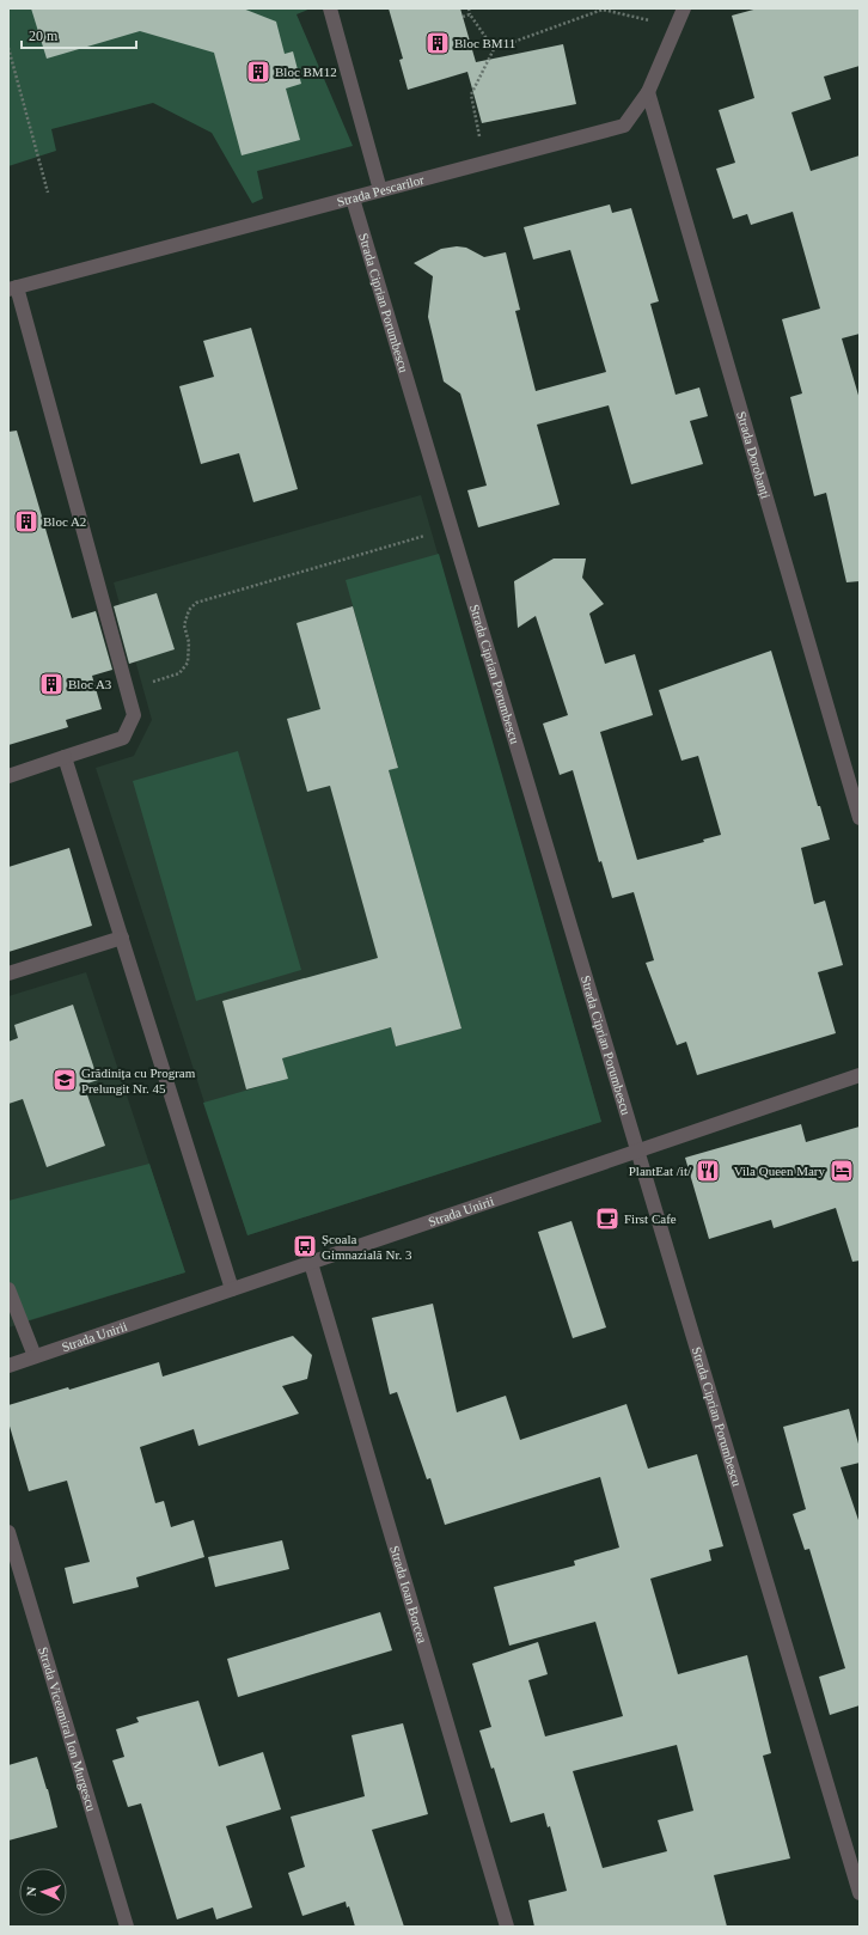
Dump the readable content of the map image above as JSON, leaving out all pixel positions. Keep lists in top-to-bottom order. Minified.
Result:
{"streets":{"street":["Strada Pescarilor","Strada Ciprian Porumbescu","Strada Dorobanți","Strada Unirii","Strada Ioan Borcea","Strada Viceamiral Ion Murgescu"]},"crossings":[["Strada Pescarilor","Strada Ciprian Porumbescu"],["Strada Pescarilor","Strada Dorobanți"],["Strada Ciprian Porumbescu","Strada Unirii"],["Strada Unirii","Strada Ioan Borcea"]],"places":{"building":["Bloc BM11","Bloc BM12","Bloc A2","Bloc A3"],"school or university":["Grădinița cu Program Prelungit Nr. 45"],"restaurant":["PlantEat /it/"],"hotel":["Vila Queen Mary"],"cafe":["First Cafe"],"bus stop":["Școala Gimnazială Nr. 3"]},"scale_bar":"20 m","north":"left"}
